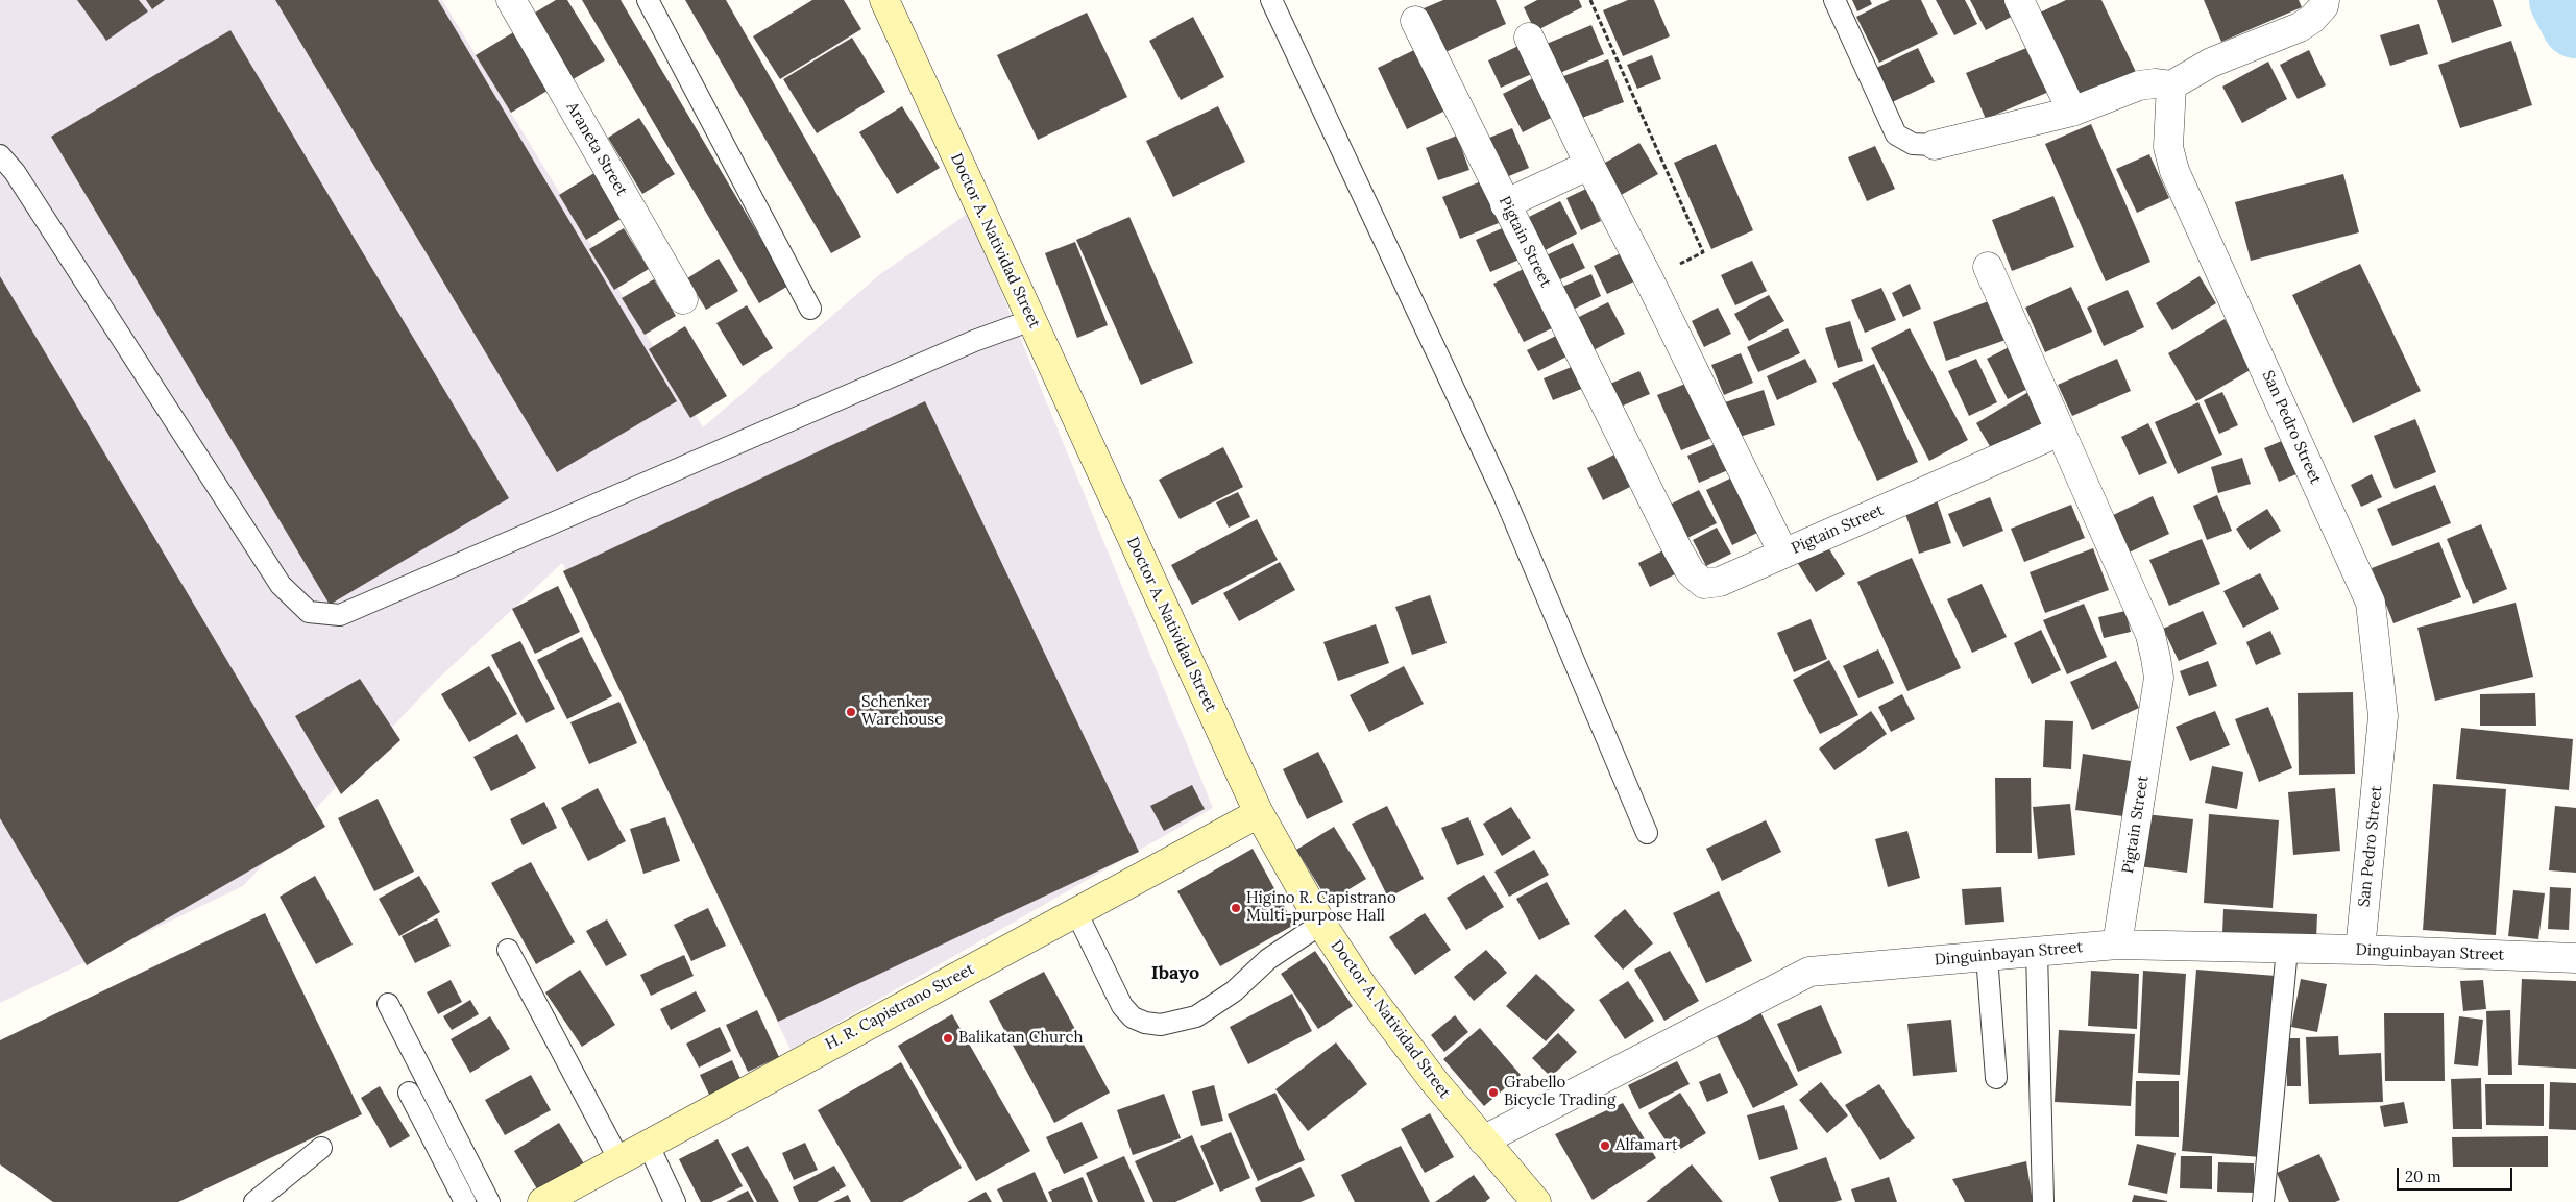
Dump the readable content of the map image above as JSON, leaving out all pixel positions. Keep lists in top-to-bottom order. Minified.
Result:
{"streets":{"main road":["Doctor A. Natividad Street","H. R. Capistrano Street"],"street":["Araneta Street","Pigtain Street","San Pedro Street","Dinguinbayan Street"]},"crossings":[["Doctor A. Natividad Street","Dinguinbayan Street"],["Doctor A. Natividad Street","H. R. Capistrano Street"],["Pigtain Street","Dinguinbayan Street"],["San Pedro Street","Dinguinbayan Street"]],"districts":["Ibayo"],"places":["Schenker Warehouse","Higino R. Capistrano Multi-purpose Hall","Balikatan Church","Grabello Bicycle Trading","Alfamart"],"scale_bar":"20 m"}
